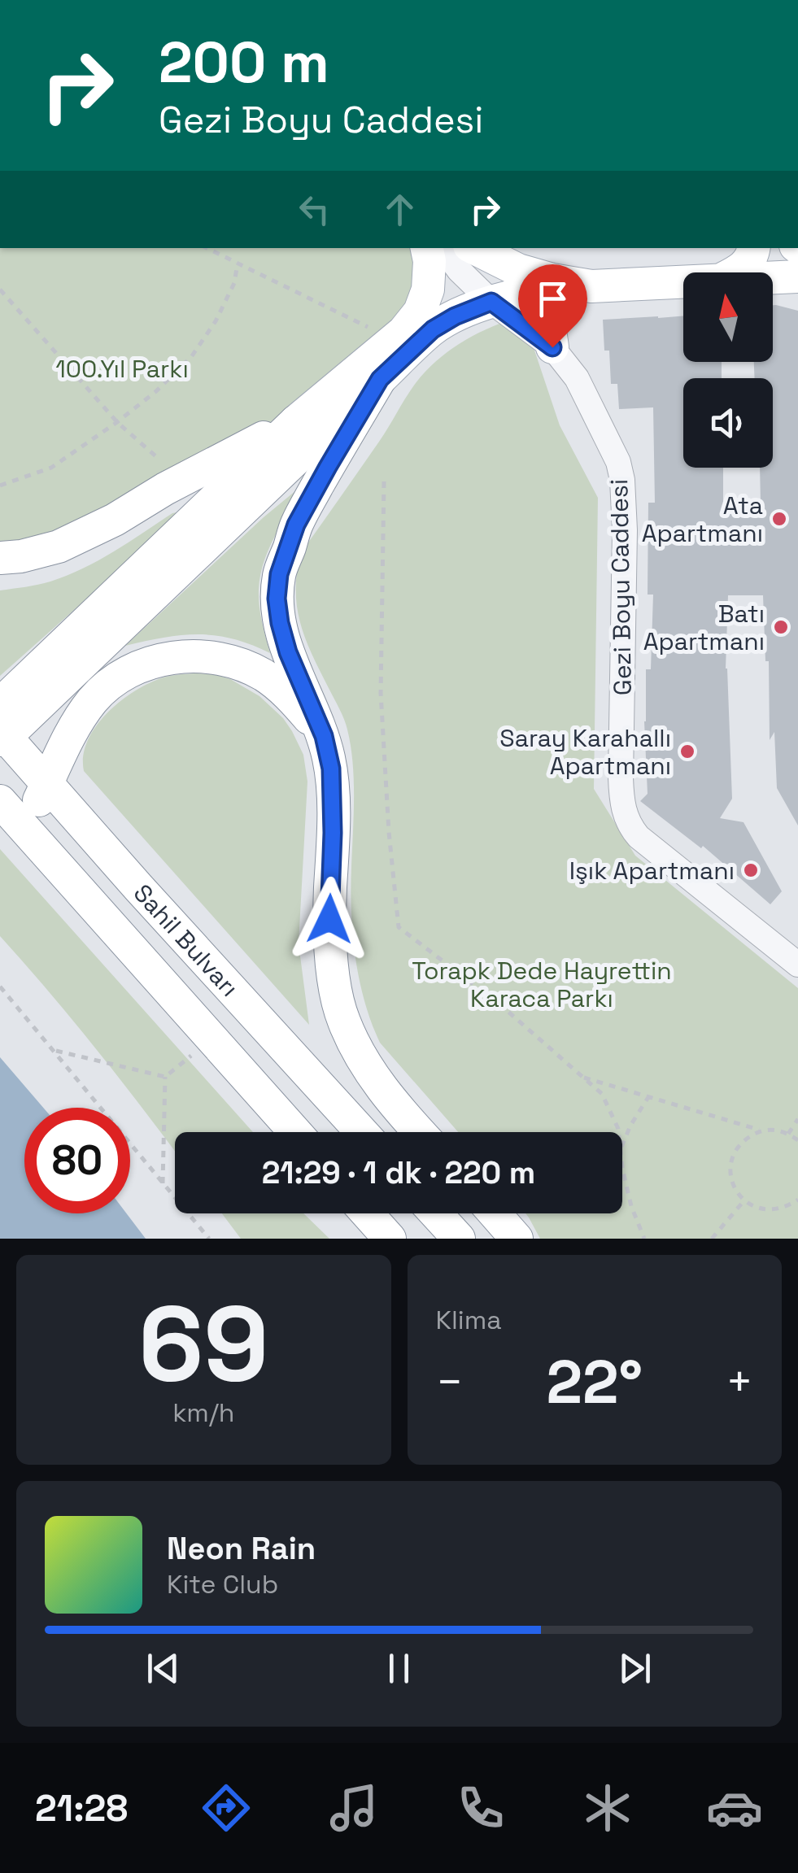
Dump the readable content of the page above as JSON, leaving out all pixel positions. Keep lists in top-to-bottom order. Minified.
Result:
{"streets":{"main road":["Sahil Bulvarı"],"street":["Gezi Boyu Caddesi"]},"parks":["100.Yıl Parkı","Torapk Dede Hayrettin Karaca Parkı"],"places":["Ata Apartmanı","Batı Apartmanı","Saray Karahallı Apartmanı","Işık Apartmanı"],"north":"top","page":{"turn":["200 m","Gezi Boyu Caddesi"],"limit":"80","trip":"21:29 · 1 dk · 220 m","tile":[["69","km/h"],"Klima"],"heat":["−","22°","+"],"song":["Neon Rain","Kite Club"],"tabs":"21:28"}}
